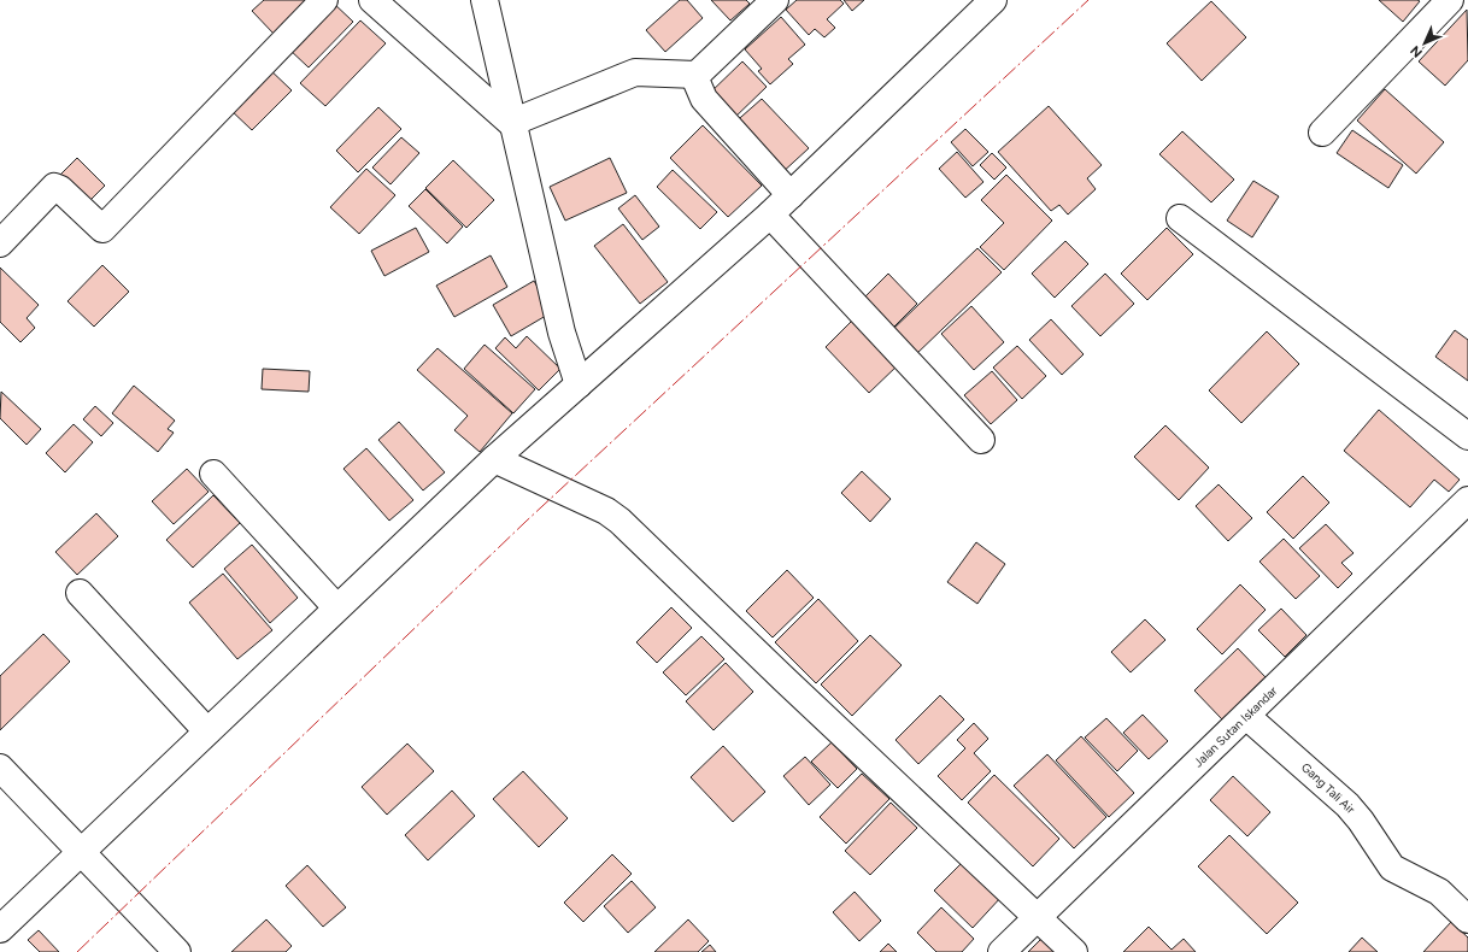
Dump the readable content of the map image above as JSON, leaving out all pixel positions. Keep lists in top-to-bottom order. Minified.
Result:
{"streets":{"street":["Jalan Sutan Iskandar","Gang Tali Air"]},"crossings":[["Jalan Sutan Iskandar","Gang Tali Air"]],"north":"bottom left"}
